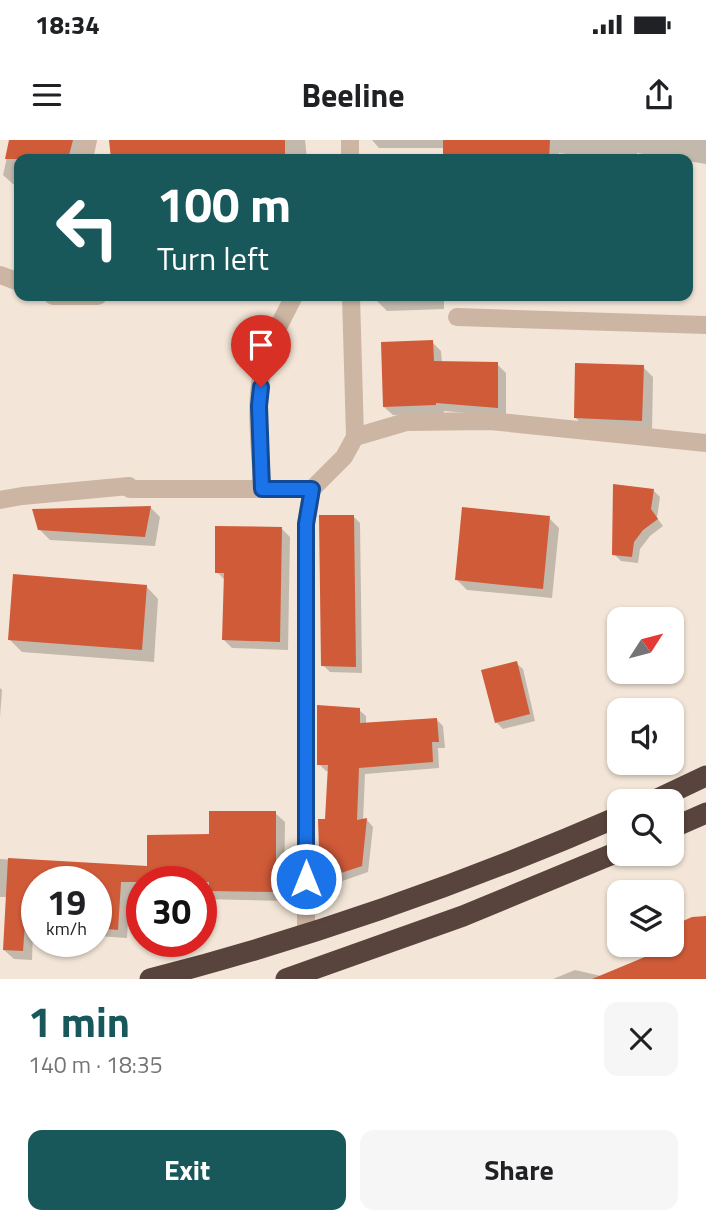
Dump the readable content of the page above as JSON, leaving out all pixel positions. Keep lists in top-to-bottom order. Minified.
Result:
{"north":"top right","page":{"status":"18:34","header":"Beeline","turn":["100 m","Turn left"],"speed":"19 km/h","limit":"30","heading":["1 min","140 m · 18:35"],"buttons":["Exit","Share"]}}
